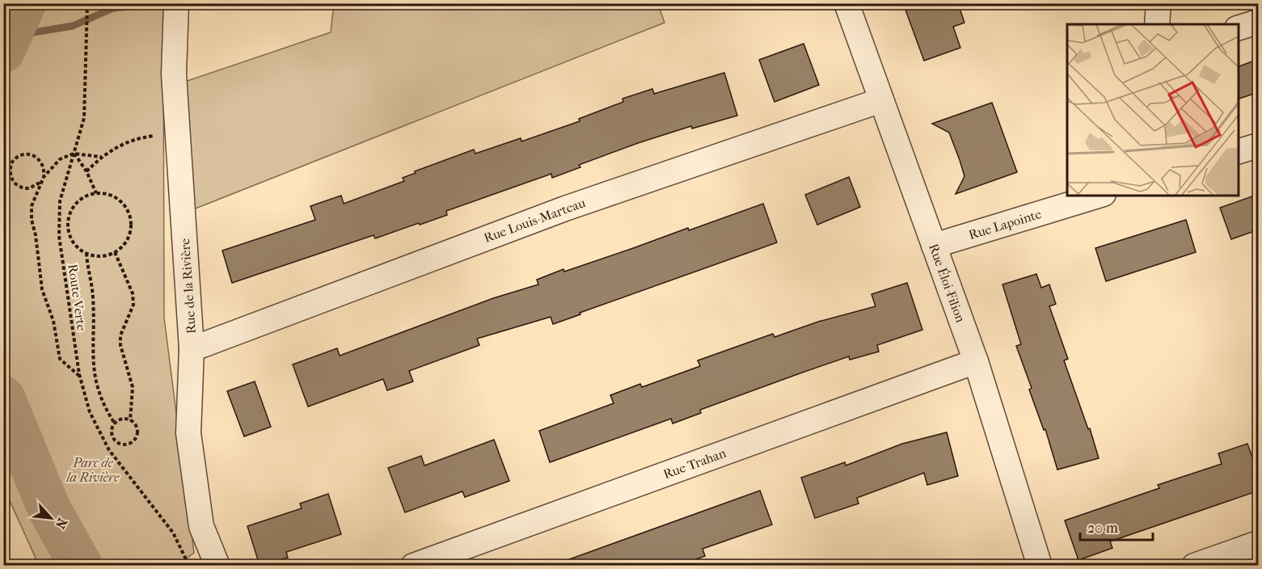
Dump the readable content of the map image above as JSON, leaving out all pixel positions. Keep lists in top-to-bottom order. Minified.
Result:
{"streets":{"street":["Rue Louis-Marteau","Rue Lapointe","Rue Éloi-Filion","Rue de la Rivière","Rue Trahan"],"path":["Route Verte"]},"crossings":[["Rue Louis-Marteau","Rue Éloi-Filion"],["Rue Louis-Marteau","Rue de la Rivière"],["Rue Lapointe","Rue Éloi-Filion"],["Rue Éloi-Filion","Rue Trahan"]],"parks":["Parc de la Rivière"],"scale_bar":"20 m","north":"bottom right"}
